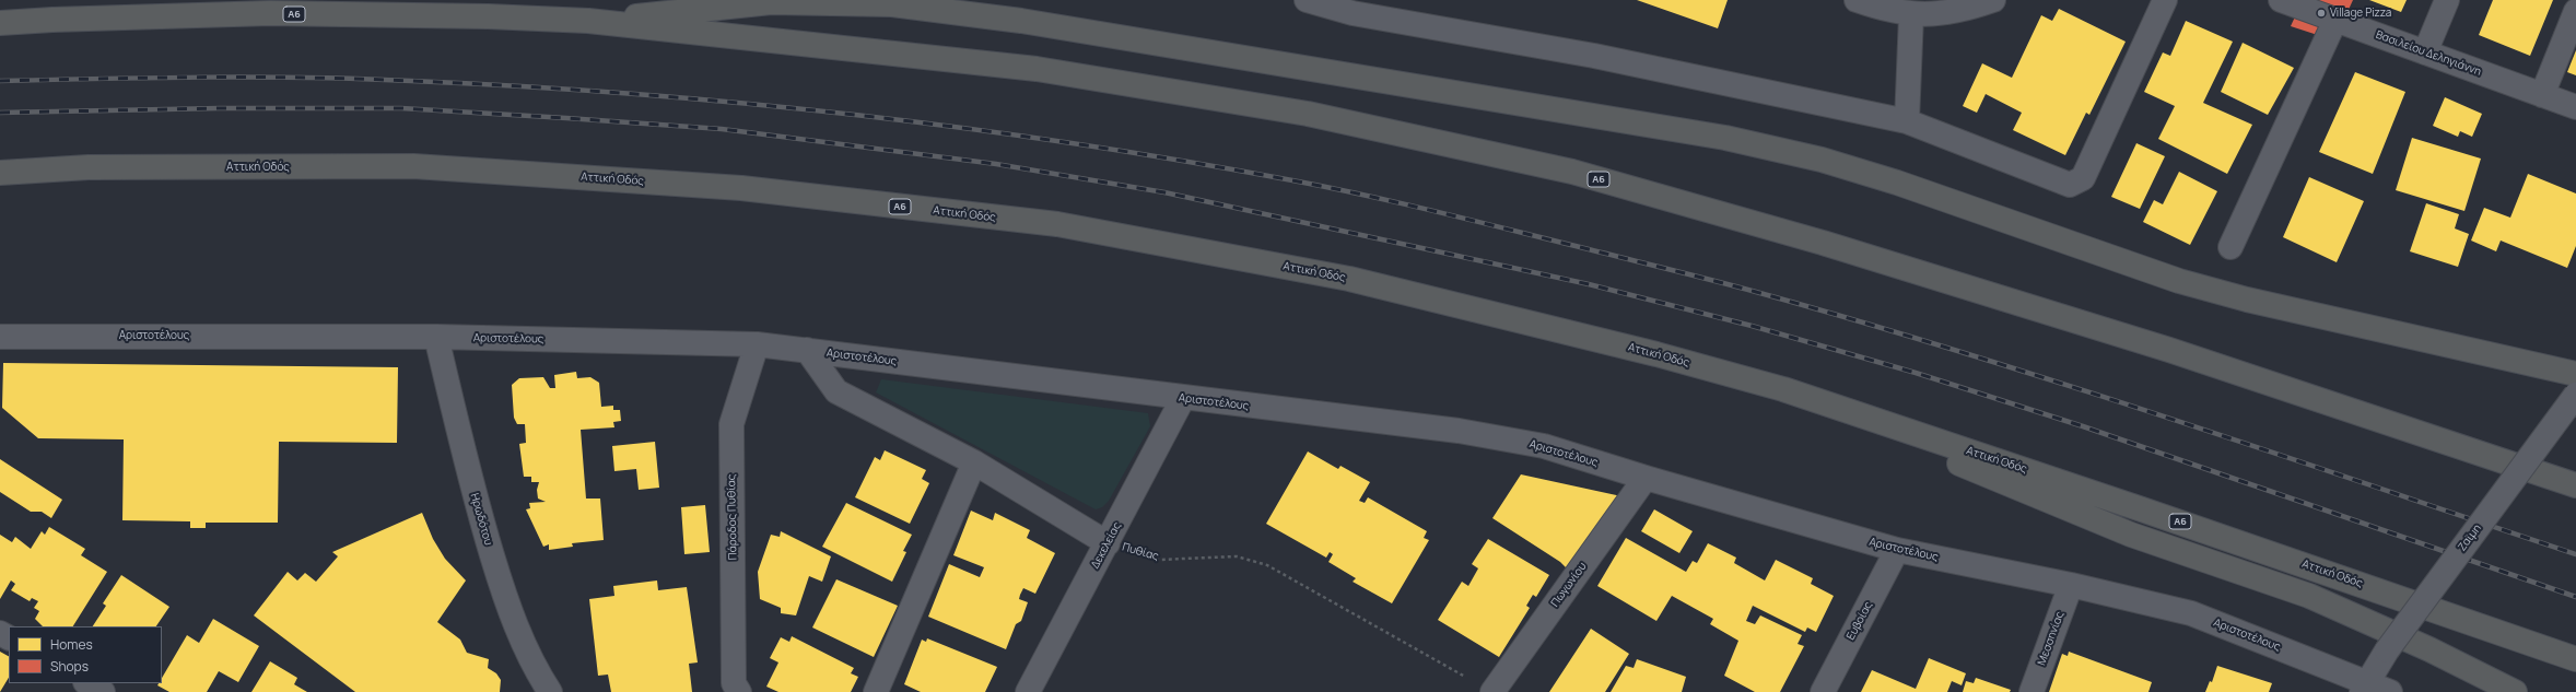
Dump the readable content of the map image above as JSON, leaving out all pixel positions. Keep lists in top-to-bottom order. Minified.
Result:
{"streets":{"highway":["Α6","Αττική Οδός"],"street":["Βασιλείου Δεληγιάννη","Αριστοτέλους","Πάροδος Πυθίας","Ηρωδότου","Ζαϊμη","Δεκελείας","Πυθίας","Πωγωνίου","Ευβοίας","Μεσσηνίας"]},"crossings":[["Αριστοτέλους","Πάροδος Πυθίας"],["Αριστοτέλους","Ηρωδότου"],["Αριστοτέλους","Ζαϊμη"],["Αριστοτέλους","Δεκελείας"],["Αριστοτέλους","Πυθίας"],["Αριστοτέλους","Πωγωνίου"],["Αριστοτέλους","Ευβοίας"],["Αριστοτέλους","Μεσσηνίας"],["Δεκελείας","Πυθίας"],["Πυθίας","Πωγωνίου"]],"places":["Village Pizza"],"legend":["Homes","Shops"]}
